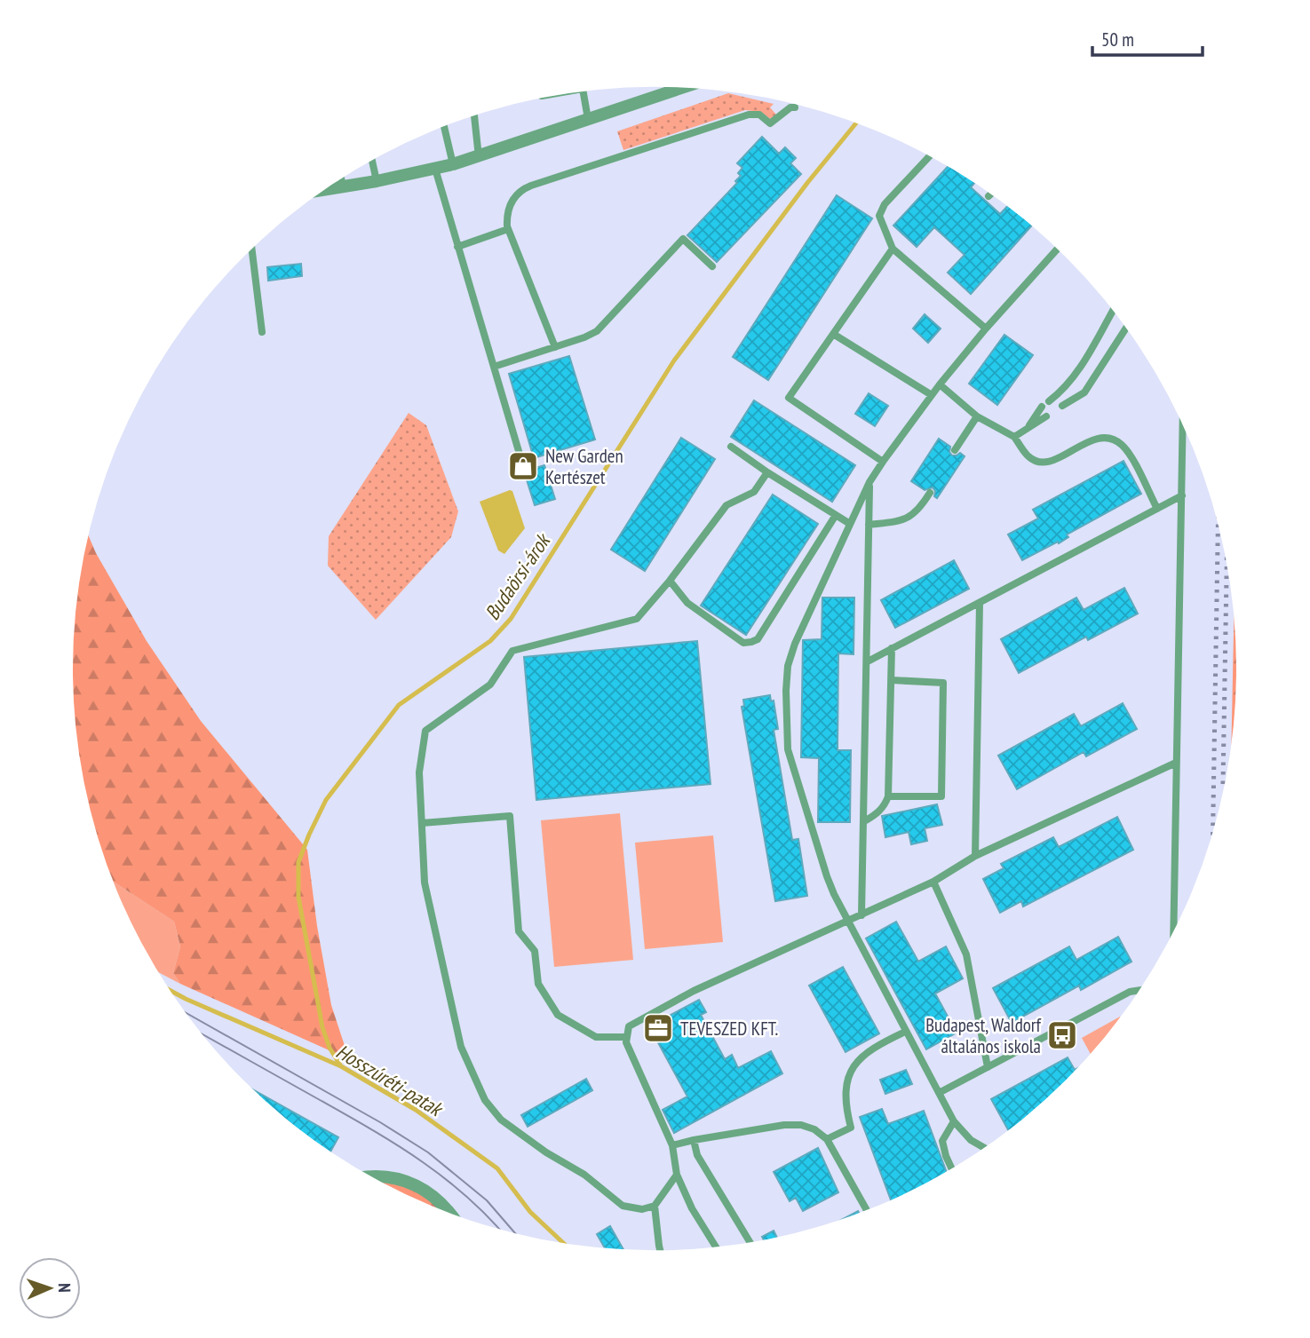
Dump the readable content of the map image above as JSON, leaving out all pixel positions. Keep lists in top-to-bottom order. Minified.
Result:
{"water":["Budaörsi-árok","Hosszúréti-patak"],"places":{"shop":["New Garden Kertészet"],"office":["TEVESZED KFT."],"bus stop":["Budapest, Waldorf általános iskola"]},"scale_bar":"50 m","north":"right"}
